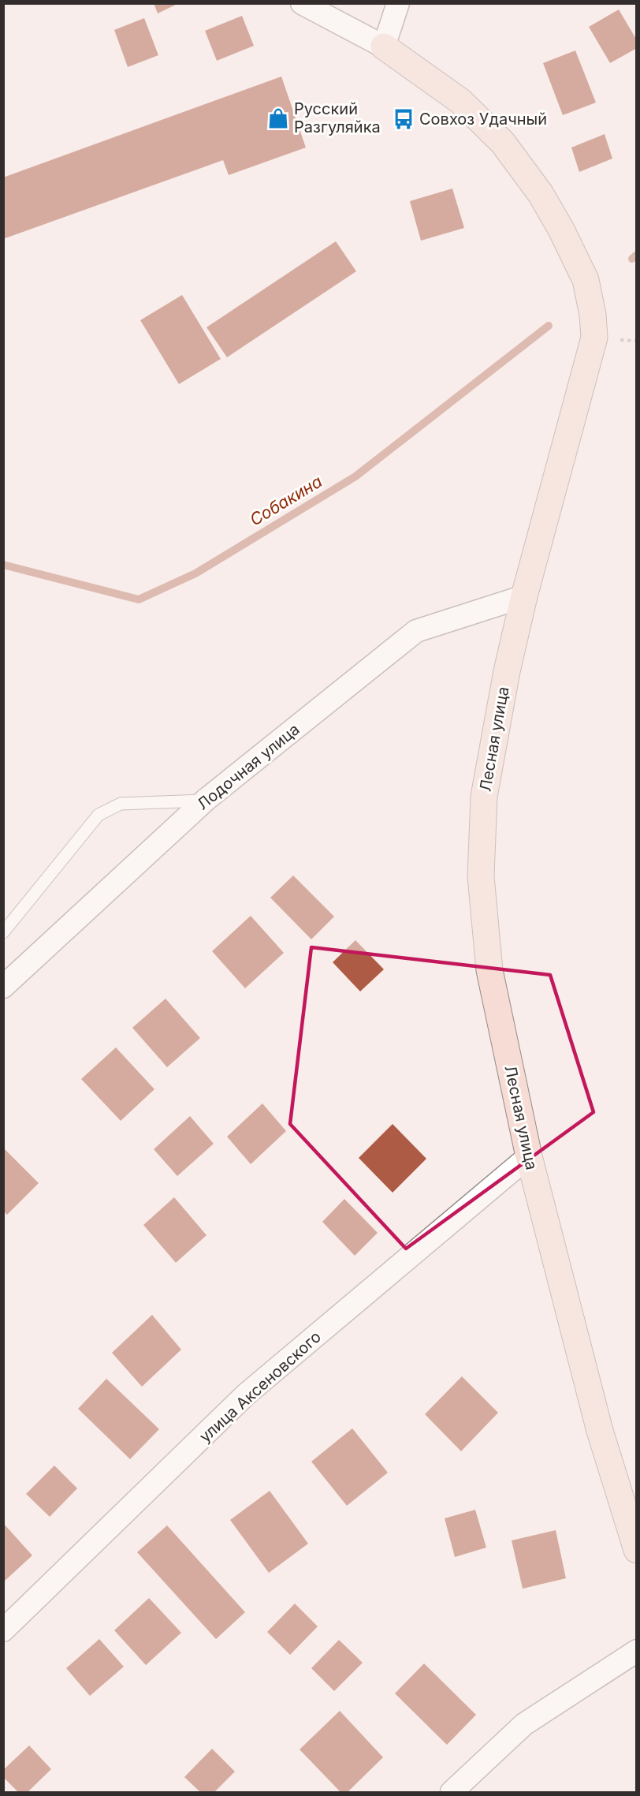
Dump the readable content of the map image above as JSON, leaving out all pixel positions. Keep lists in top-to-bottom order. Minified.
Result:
{"streets":{"main road":["Лесная улица"],"street":["Лодочная улица","улица Аксеновского"]},"crossings":[["Лесная улица","Лодочная улица"],["Лесная улица","улица Аксеновского"]],"water":["Собакина"],"places":{"shop":["Русский Разгуляйка"],"bus stop":["Совхоз Удачный"]}}
